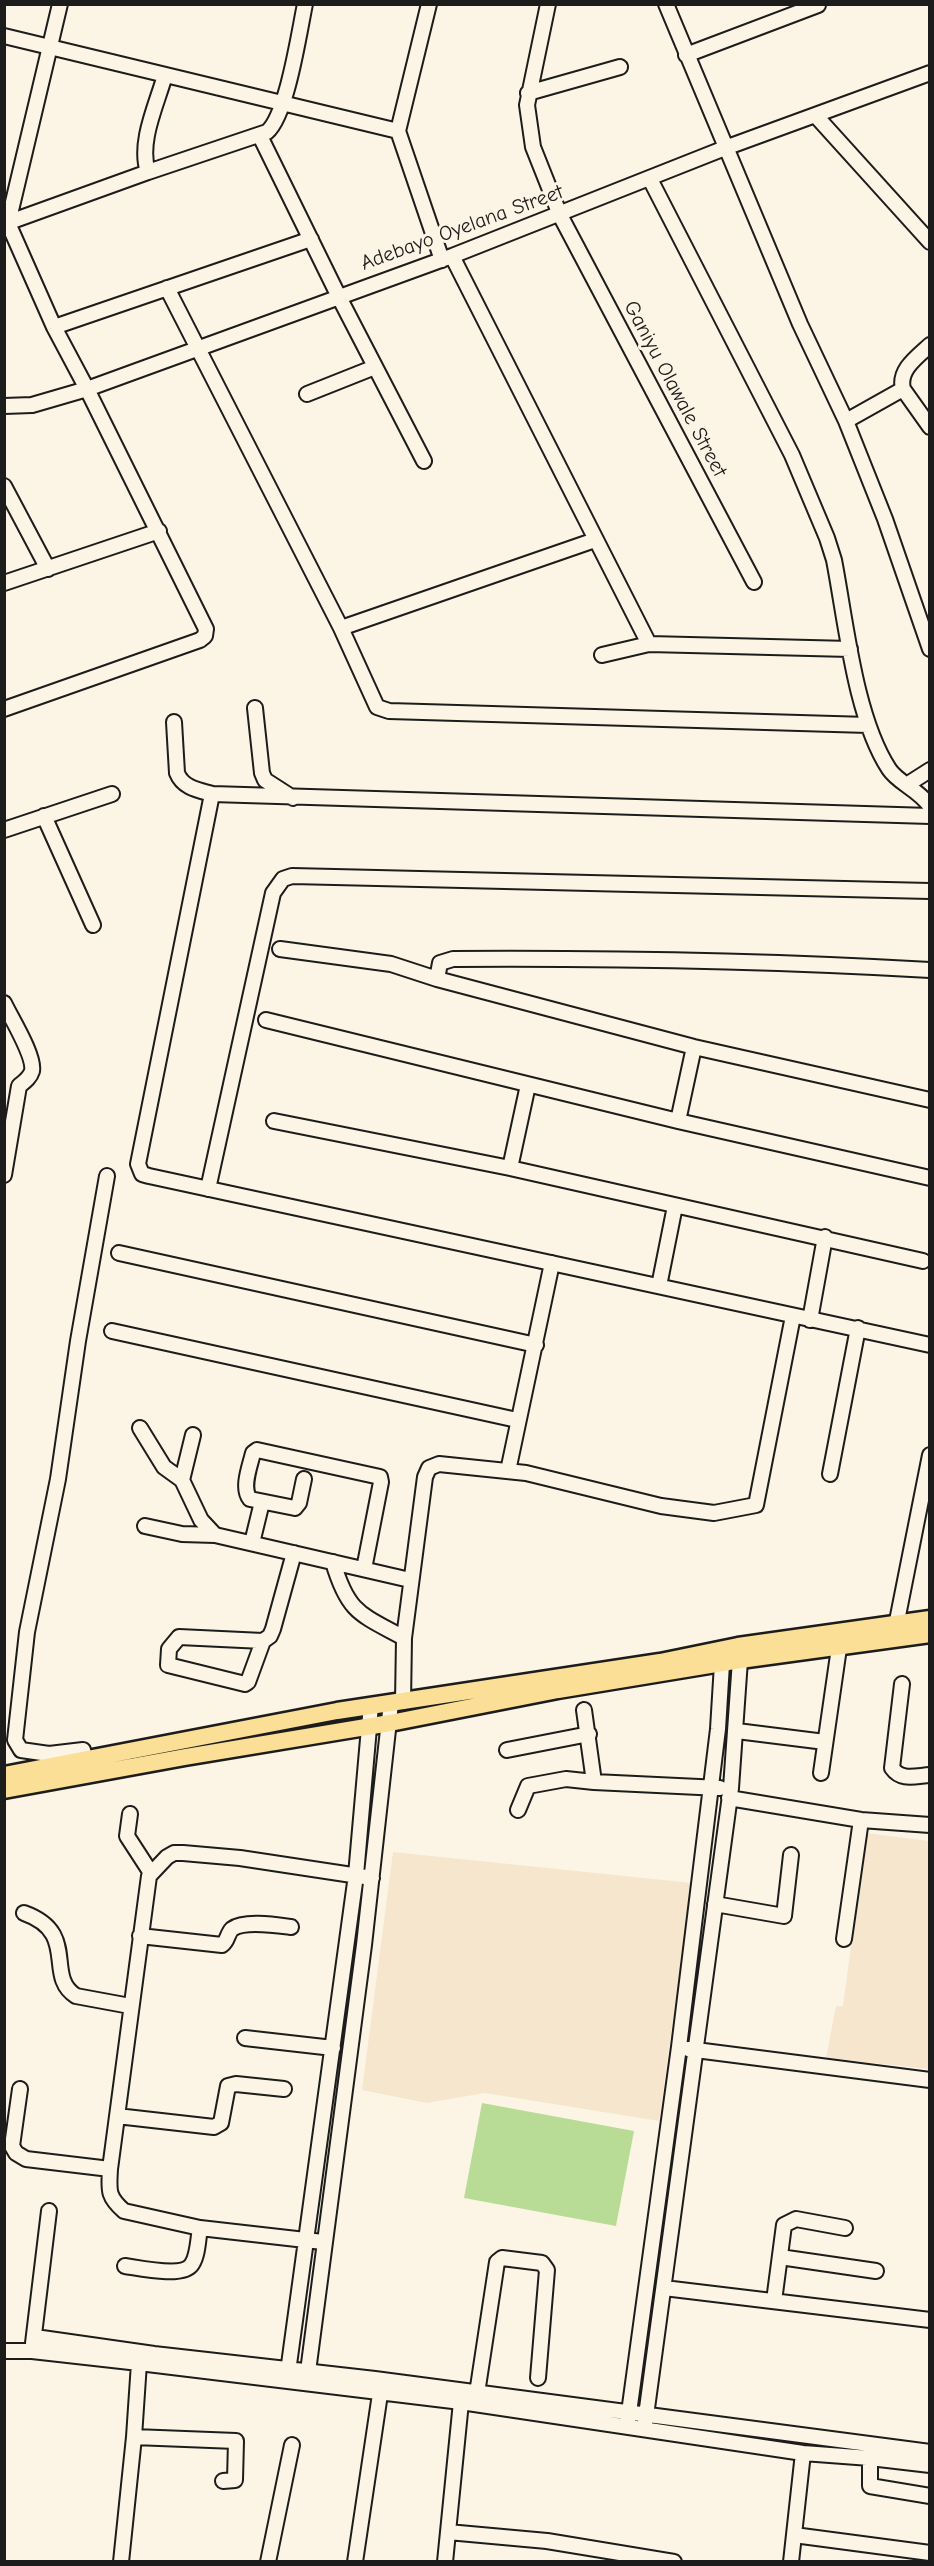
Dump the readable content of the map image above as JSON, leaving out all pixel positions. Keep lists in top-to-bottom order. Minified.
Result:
{"streets":{"street":["Adebayo Oyelana Street","Ganiyu Olawale Street"]},"crossings":[["Adebayo Oyelana Street","Ganiyu Olawale Street"]]}
